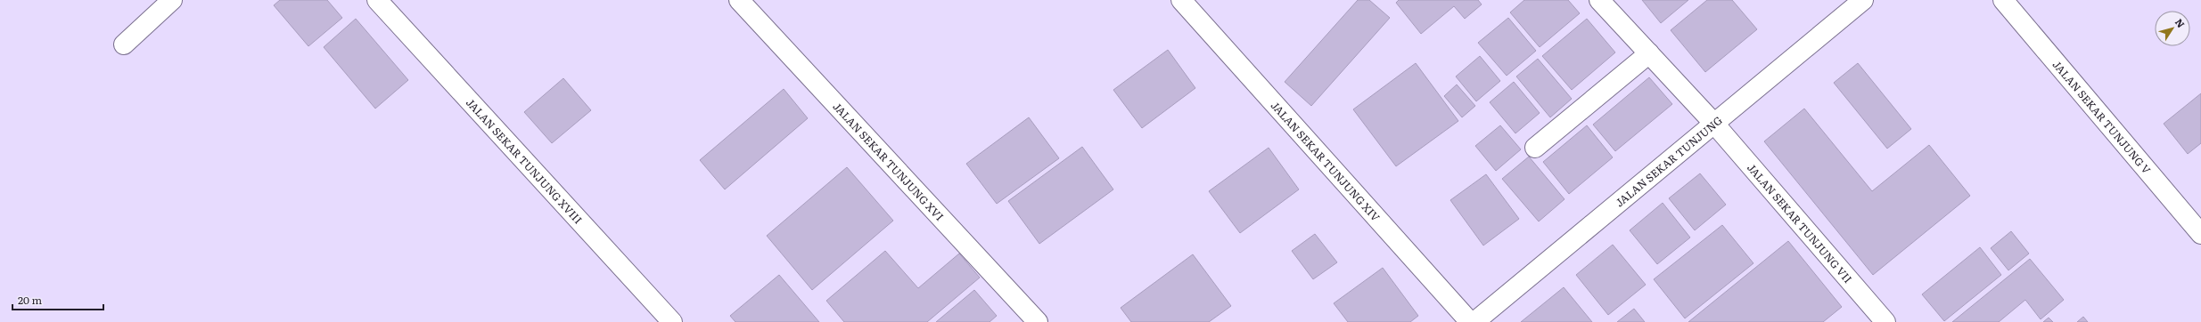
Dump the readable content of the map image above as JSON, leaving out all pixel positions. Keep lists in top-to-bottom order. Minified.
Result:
{"streets":{"street":["JALAN SEKAR TUNJUNG V","JALAN SEKAR TUNJUNG XVIII","JALAN SEKAR TUNJUNG XVI","JALAN SEKAR TUNJUNG XIV","JALAN SEKAR TUNJUNG","JALAN SEKAR TUNJUNG VII"]},"crossings":[["JALAN SEKAR TUNJUNG","JALAN SEKAR TUNJUNG VII"]],"scale_bar":"20 m","north":"top right"}
